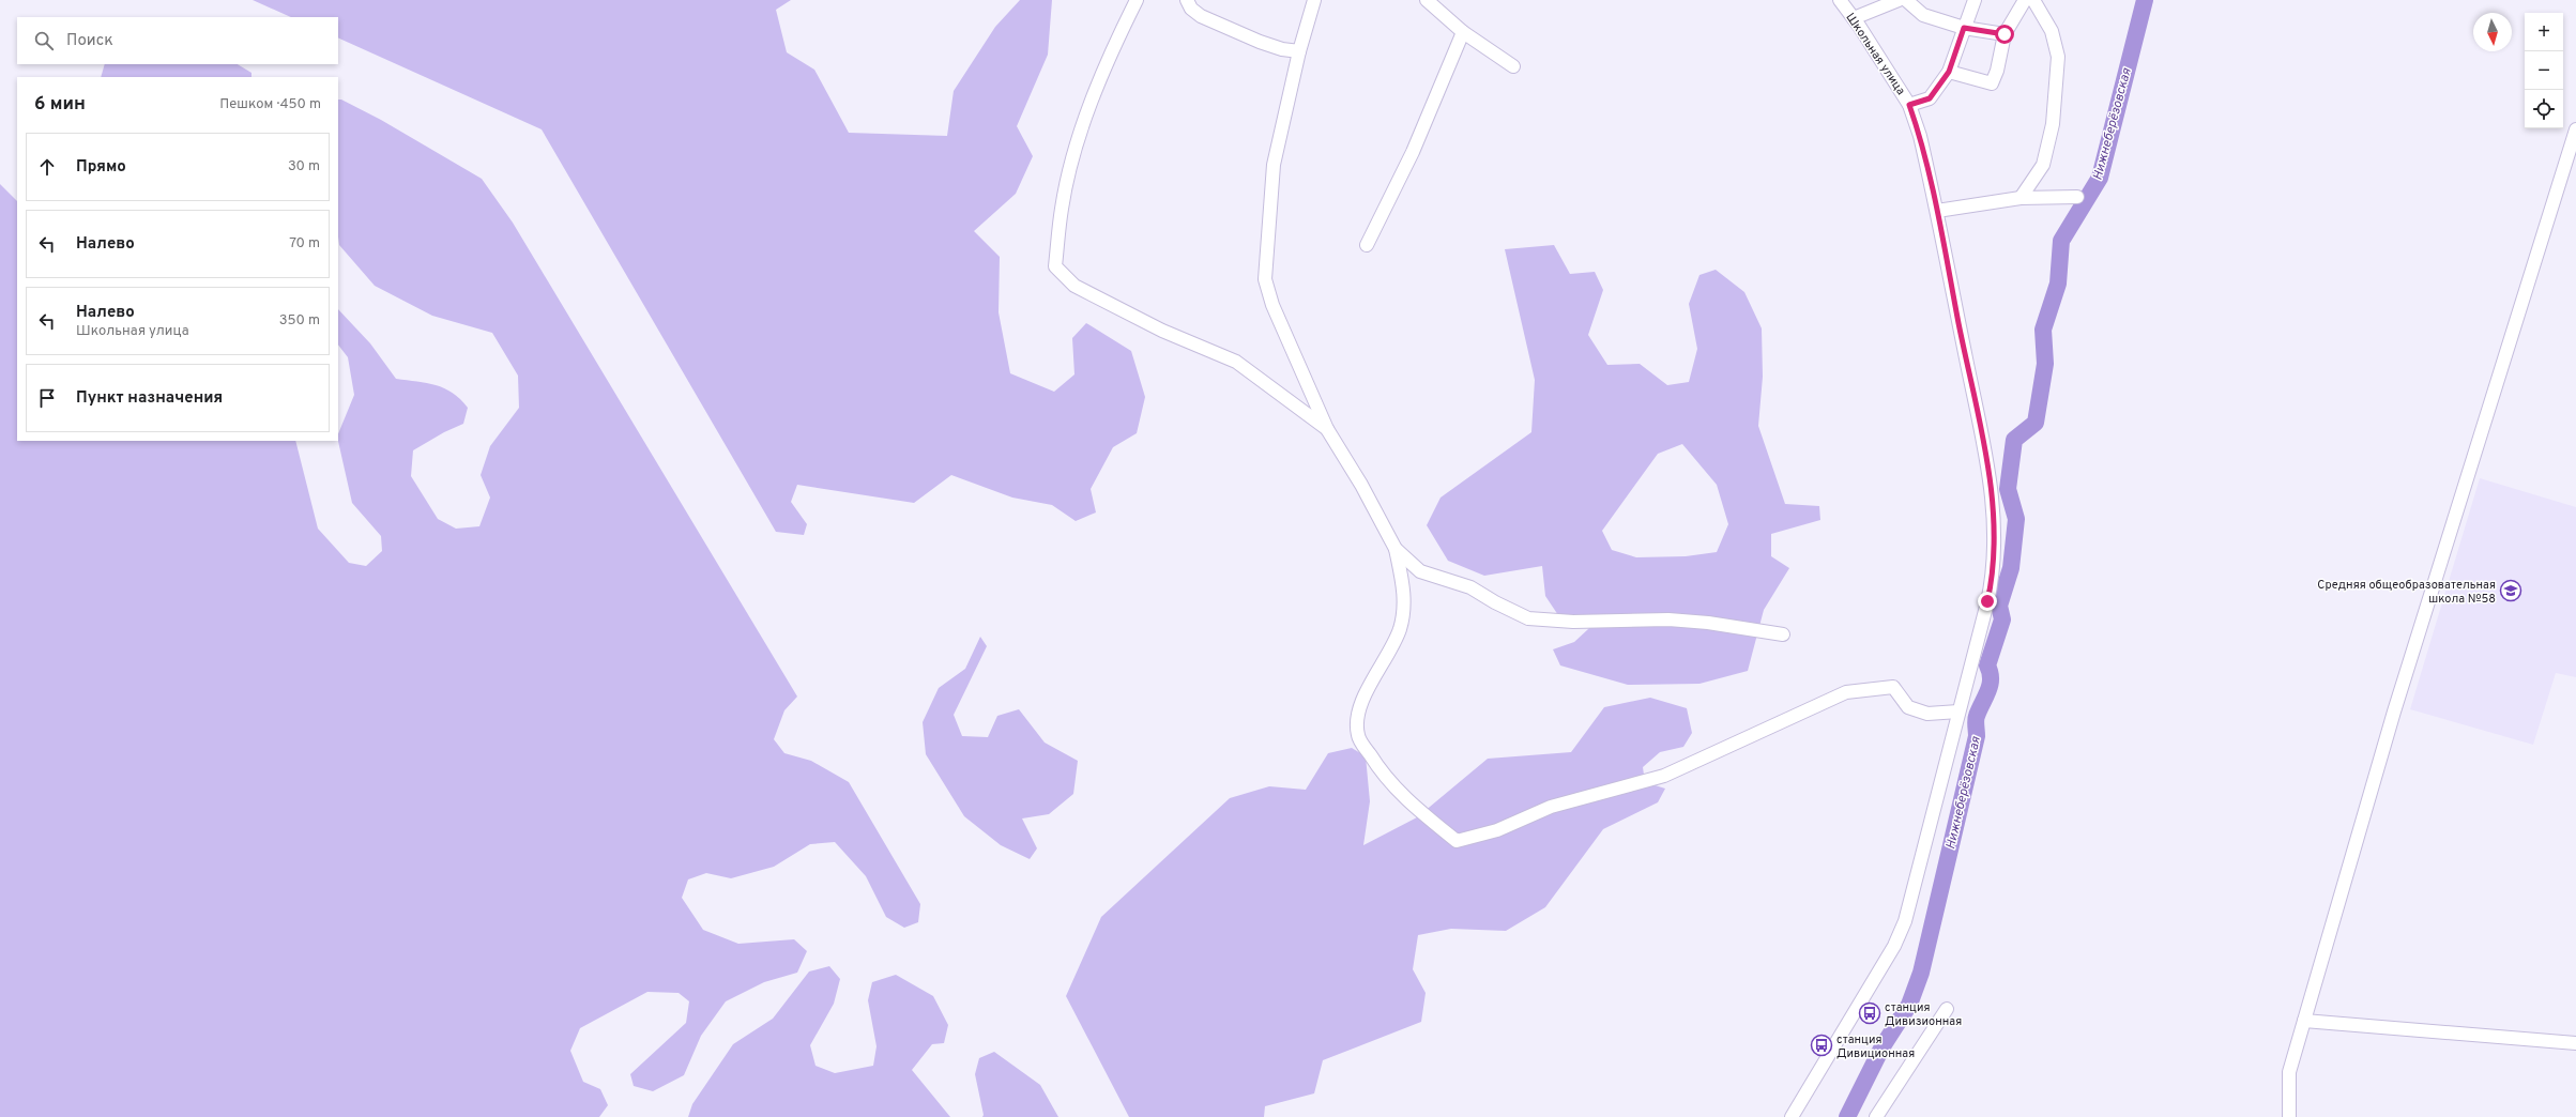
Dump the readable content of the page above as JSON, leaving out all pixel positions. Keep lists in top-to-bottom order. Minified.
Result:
{"streets":{"street":["Школьная улица"]},"water":["Нижнеберёзовская"],"places":{"school or university":["Средняя общеобразовательная школа №58"],"bus stop":["станция Дивизионная","станция Дивиционная"]},"north":"bottom","page":{"map_buttons":["+","−"],"search":"Поиск","heading":["6 мин","Пешком · 450 m"],"list":[["Прямо","30 m"],["Налево","70 m"],["Налево","Школьная улица","350 m"],"Пункт назначения"]}}
